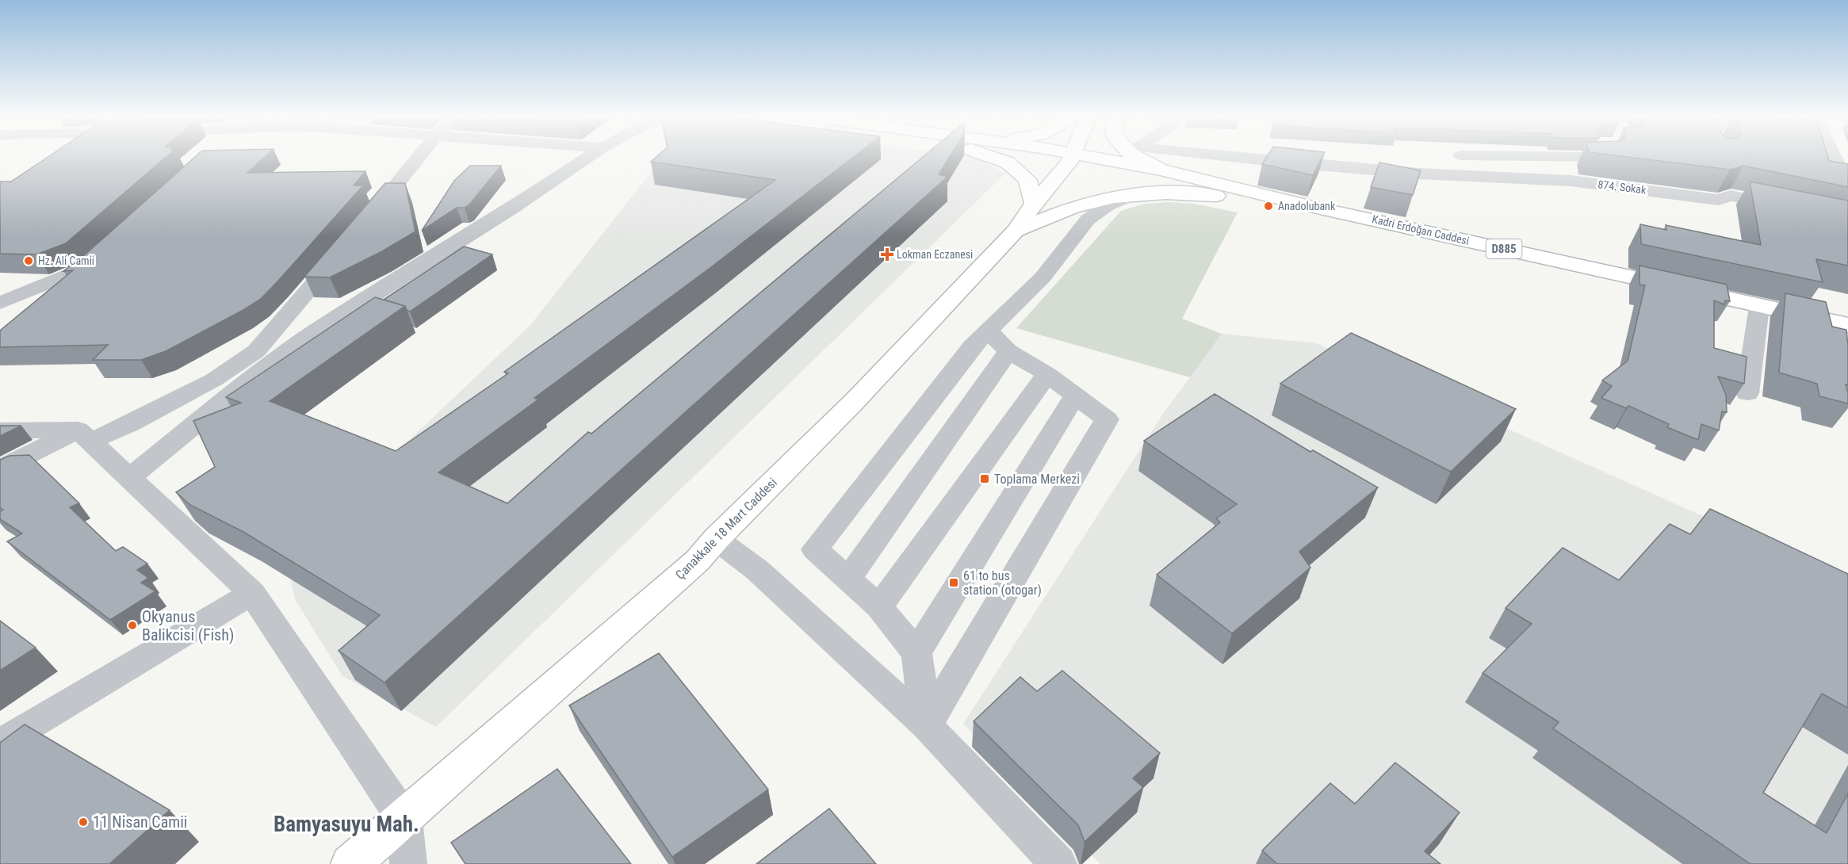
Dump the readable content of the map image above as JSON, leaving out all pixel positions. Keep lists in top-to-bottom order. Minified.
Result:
{"streets":{"main road":["Kadri Erdoğan Caddesi","D885","Çanakkale 18 Mart Caddesi"],"street":["874. Sokak"]},"crossings":[["Kadri Erdoğan Caddesi","D885"]],"districts":["Bamyasuyu Mah."],"places":{"other":["Anadolubank","Hz. Ali Camii","Okyanus Balikcisi (Fish)","11 Nisan Camii"],"health":["Lokman Eczanesi"],"transit":["Toplama Merkezi","61 to bus station (otogar)"]}}
